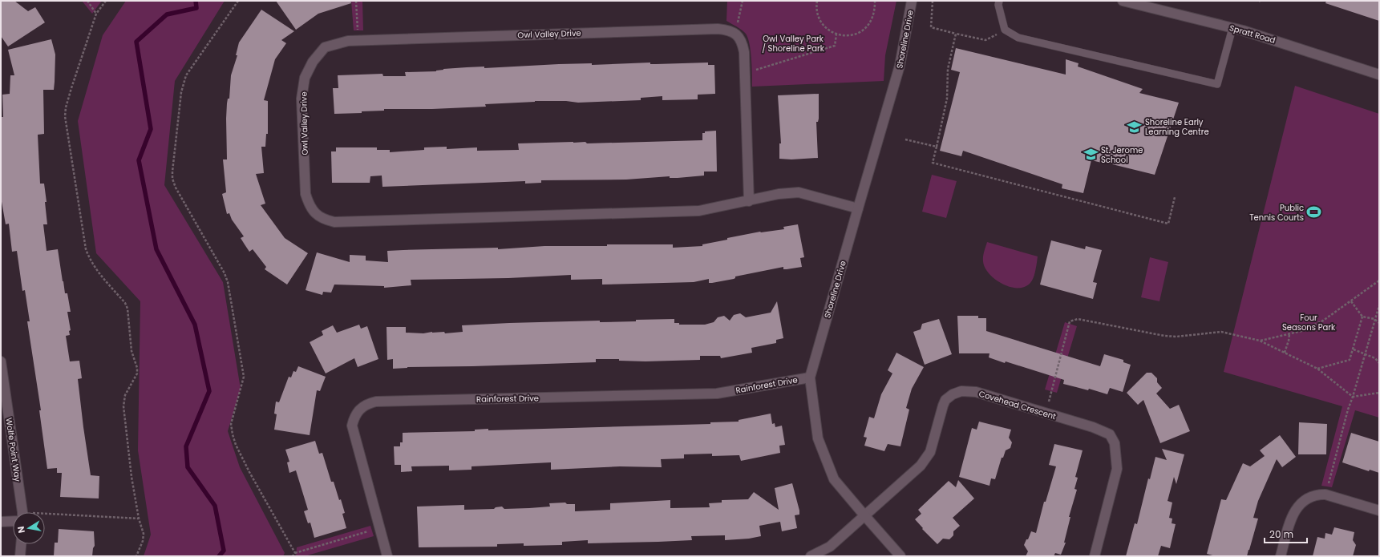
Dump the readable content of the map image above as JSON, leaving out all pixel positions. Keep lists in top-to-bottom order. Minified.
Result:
{"streets":{"street":["Owl Valley Drive","Spratt Road","Shoreline Drive","Rainforest Drive","Covehead Crescent","Wolfe Point Way"]},"crossings":[["Owl Valley Drive","Shoreline Drive"],["Shoreline Drive","Rainforest Drive"],["Shoreline Drive","Covehead Crescent"]],"parks":["Owl Valley Park / Shoreline Park","Four Seasons Park"],"places":{"school or university":["Shoreline Early Learning Centre","St. Jerome School"],"sports":["Public Tennis Courts"]},"scale_bar":"20 m","north":"left"}
